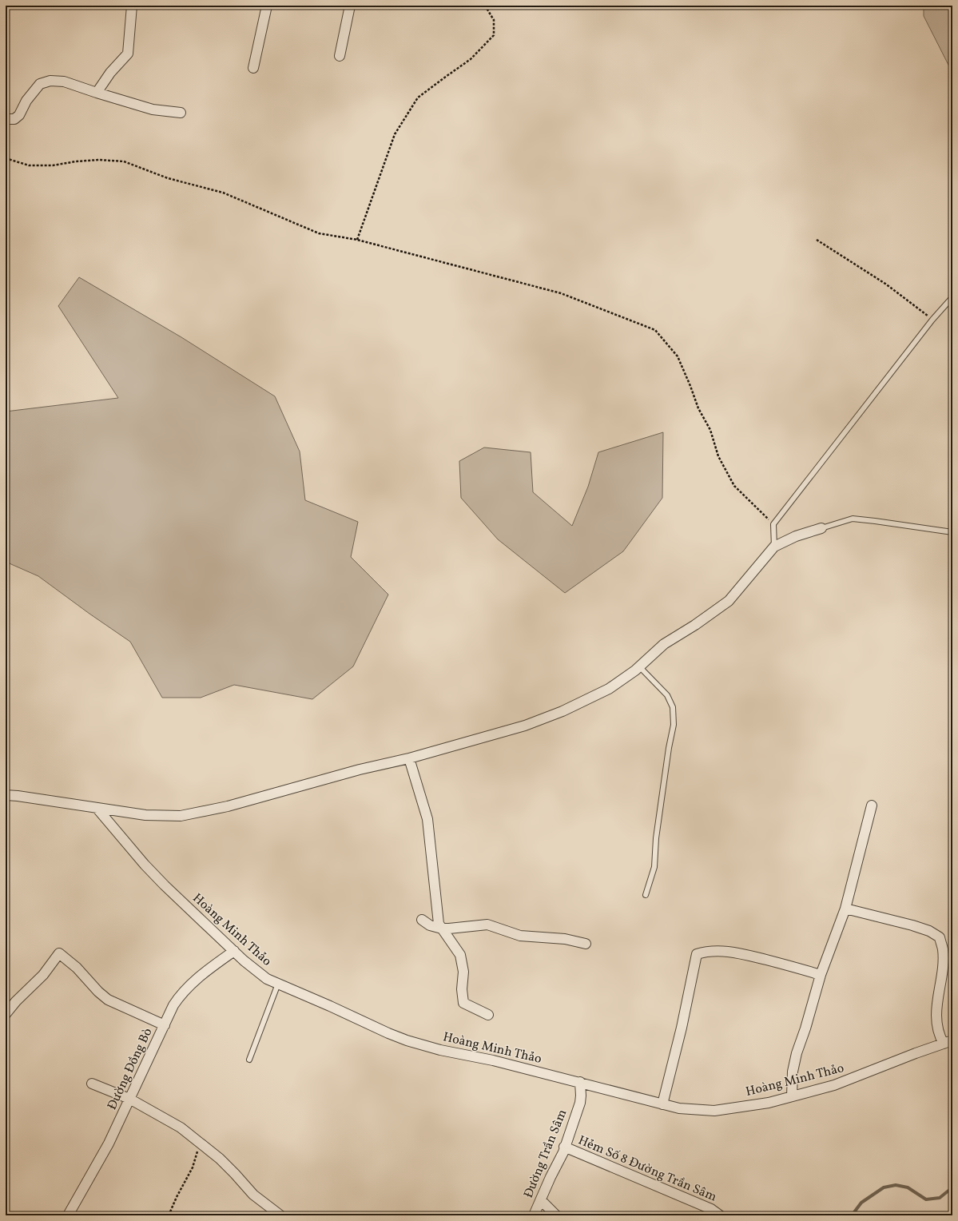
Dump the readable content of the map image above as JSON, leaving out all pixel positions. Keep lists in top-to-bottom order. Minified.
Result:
{"streets":{"street":["Hoàng Minh Thảo","Đường Đồng Bò","Đường Trần Sâm","Hẻm Số 8 Đường Trần Sâm"]},"crossings":[["Hoàng Minh Thảo","Đường Đồng Bò"],["Hoàng Minh Thảo","Đường Trần Sâm"],["Đường Trần Sâm","Hẻm Số 8 Đường Trần Sâm"]]}
